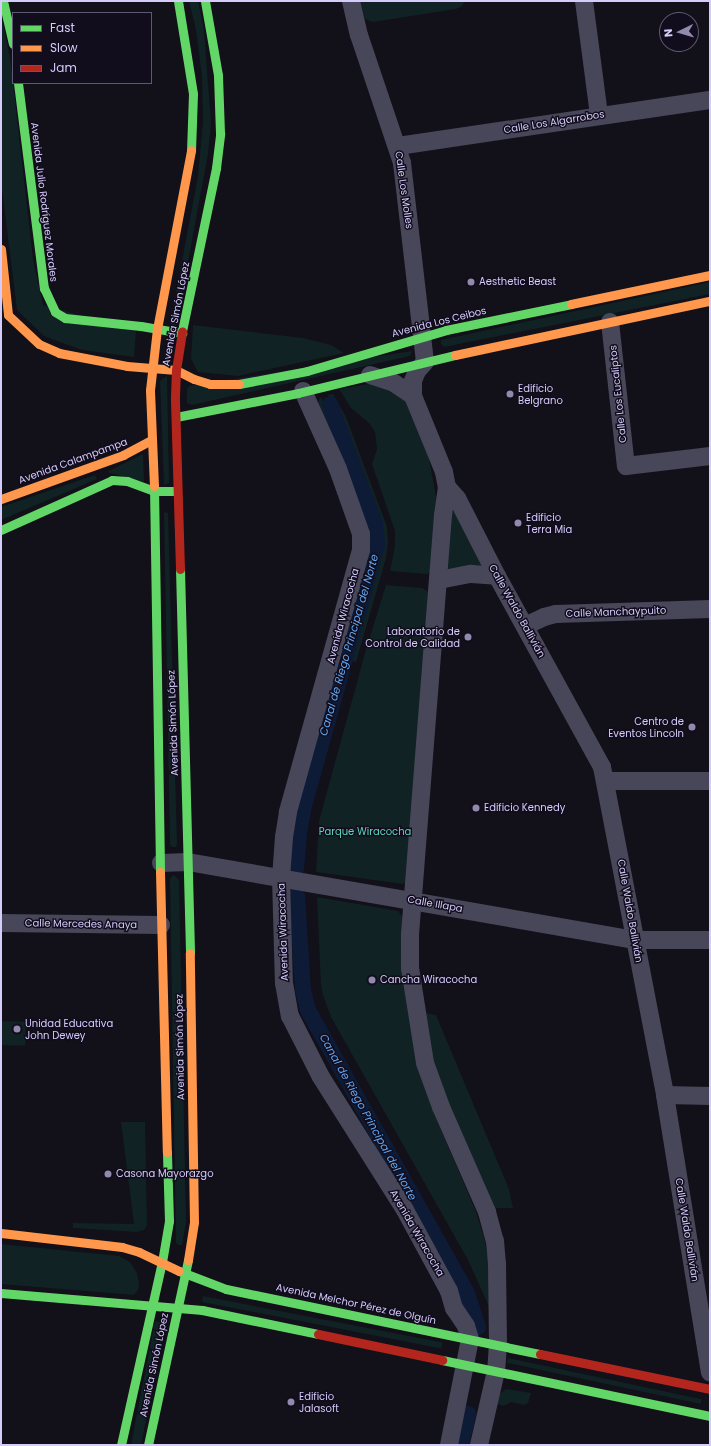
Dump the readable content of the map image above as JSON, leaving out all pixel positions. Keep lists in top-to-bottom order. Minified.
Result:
{"streets":{"main road":["Avenida Julio Rodríguez Morales","Avenida Simón López","Avenida Los Ceibos","Avenida Calampampa","Avenida Melchor Pérez de Olguín"],"street":["Calle Los Algarrobos","Calle Los Molles","Calle Los Eucaliptos","Calle Waldo Ballivián","Calle Manchaypuito","Avenida Wiracocha","Calle Illapa","Calle Mercedes Anaya"]},"crossings":[["Calle Los Algarrobos","Calle Los Molles"],["Calle Los Molles","Avenida Los Ceibos"],["Avenida Julio Rodríguez Morales","Avenida Simón López"],["Avenida Simón López","Avenida Los Ceibos"],["Avenida Simón López","Avenida Calampampa"],["Avenida Simón López","Calle Illapa"],["Avenida Simón López","Calle Mercedes Anaya"],["Avenida Simón López","Avenida Melchor Pérez de Olguín"],["Calle Waldo Ballivián","Calle Manchaypuito"],["Calle Waldo Ballivián","Calle Illapa"],["Avenida Wiracocha","Calle Illapa"],["Avenida Wiracocha","Avenida Melchor Pérez de Olguín"]],"water":["Canal de Riego Principal del Norte"],"parks":["Parque Wiracocha"],"places":["Aesthetic Beast","Edificio Belgrano","Edificio Terra Mia","Laboratorio de Control de Calidad","Centro de Eventos Lincoln","Edificio Kennedy","Cancha Wiracocha","Unidad Educativa John Dewey","Casona Mayorazgo","Edificio Jalasoft"],"legend":["Fast","Slow","Jam"],"north":"left"}
